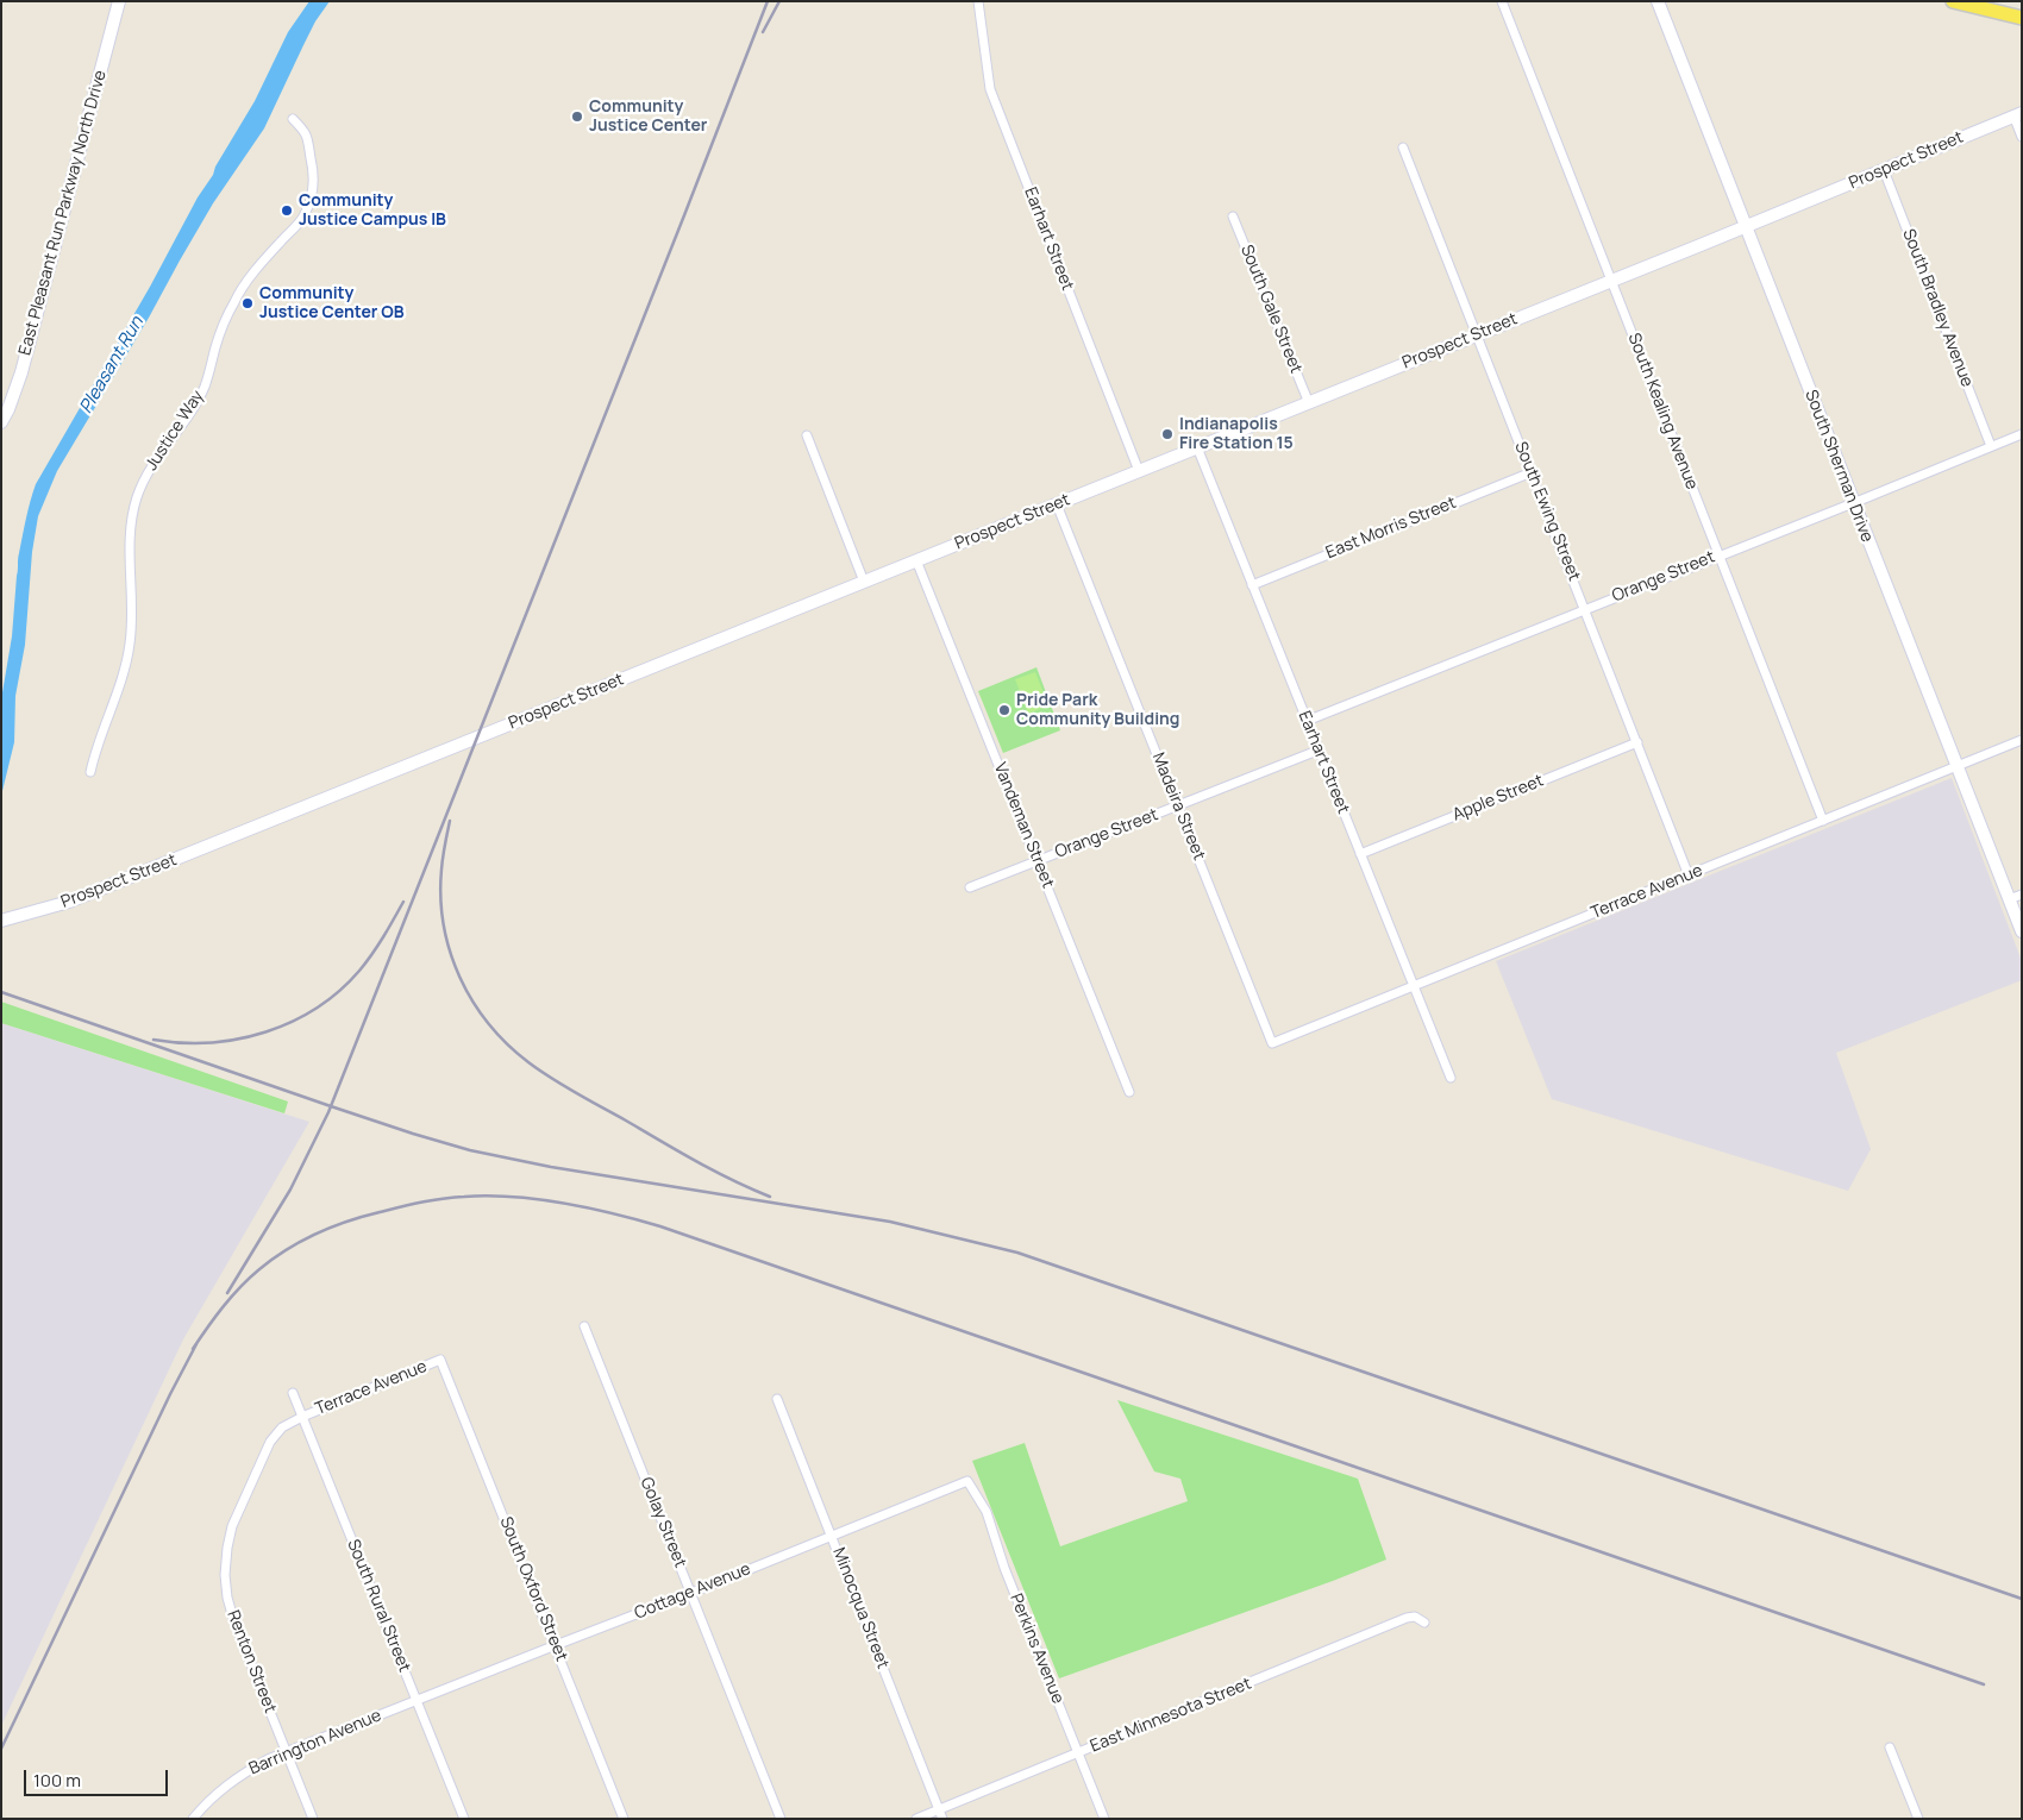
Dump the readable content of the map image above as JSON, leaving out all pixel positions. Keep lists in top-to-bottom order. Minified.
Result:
{"streets":{"main road":["Prospect Street","East Pleasant Run Parkway North Drive","South Sherman Drive"],"street":["Earhart Street","South Bradley Avenue","South Gale Street","South Kealing Avenue","Justice Way","South Ewing Street","East Morris Street","Orange Street","Apple Street","Madeira Street","Vandeman Street","Terrace Avenue","Golay Street","South Oxford Street","Cottage Avenue","South Rural Street","Minocqua Street","Perkins Avenue","Renton Street","East Minnesota Street","Barrington Avenue"]},"crossings":[["Prospect Street","Earhart Street"],["Prospect Street","South Bradley Avenue"],["Prospect Street","South Gale Street"],["Prospect Street","South Kealing Avenue"],["Prospect Street","South Sherman Drive"],["Prospect Street","South Ewing Street"],["Prospect Street","Madeira Street"],["Prospect Street","Vandeman Street"],["Earhart Street","East Morris Street"],["Earhart Street","Orange Street"],["Earhart Street","Apple Street"],["Earhart Street","Terrace Avenue"],["South Bradley Avenue","Orange Street"],["South Kealing Avenue","Orange Street"],["South Kealing Avenue","Terrace Avenue"],["South Sherman Drive","Orange Street"],["South Sherman Drive","Terrace Avenue"],["South Ewing Street","East Morris Street"],["South Ewing Street","Orange Street"],["South Ewing Street","Apple Street"],["South Ewing Street","Terrace Avenue"],["Orange Street","Madeira Street"],["Orange Street","Vandeman Street"],["Madeira Street","Terrace Avenue"],["Terrace Avenue","South Oxford Street"],["Terrace Avenue","South Rural Street"],["Terrace Avenue","Renton Street"],["Golay Street","Cottage Avenue"],["South Oxford Street","Cottage Avenue"],["Cottage Avenue","South Rural Street"],["Cottage Avenue","Minocqua Street"],["Cottage Avenue","Perkins Avenue"],["Cottage Avenue","Barrington Avenue"],["South Rural Street","Renton Street"],["South Rural Street","Barrington Avenue"],["Minocqua Street","East Minnesota Street"],["Perkins Avenue","East Minnesota Street"],["Renton Street","Barrington Avenue"]],"water":["Pleasant Run"],"places":["Community Justice Center","Community Justice Campus IB","Community Justice Center OB","Indianapolis Fire Station 15","Pride Park Community Building"],"scale_bar":"100 m"}
